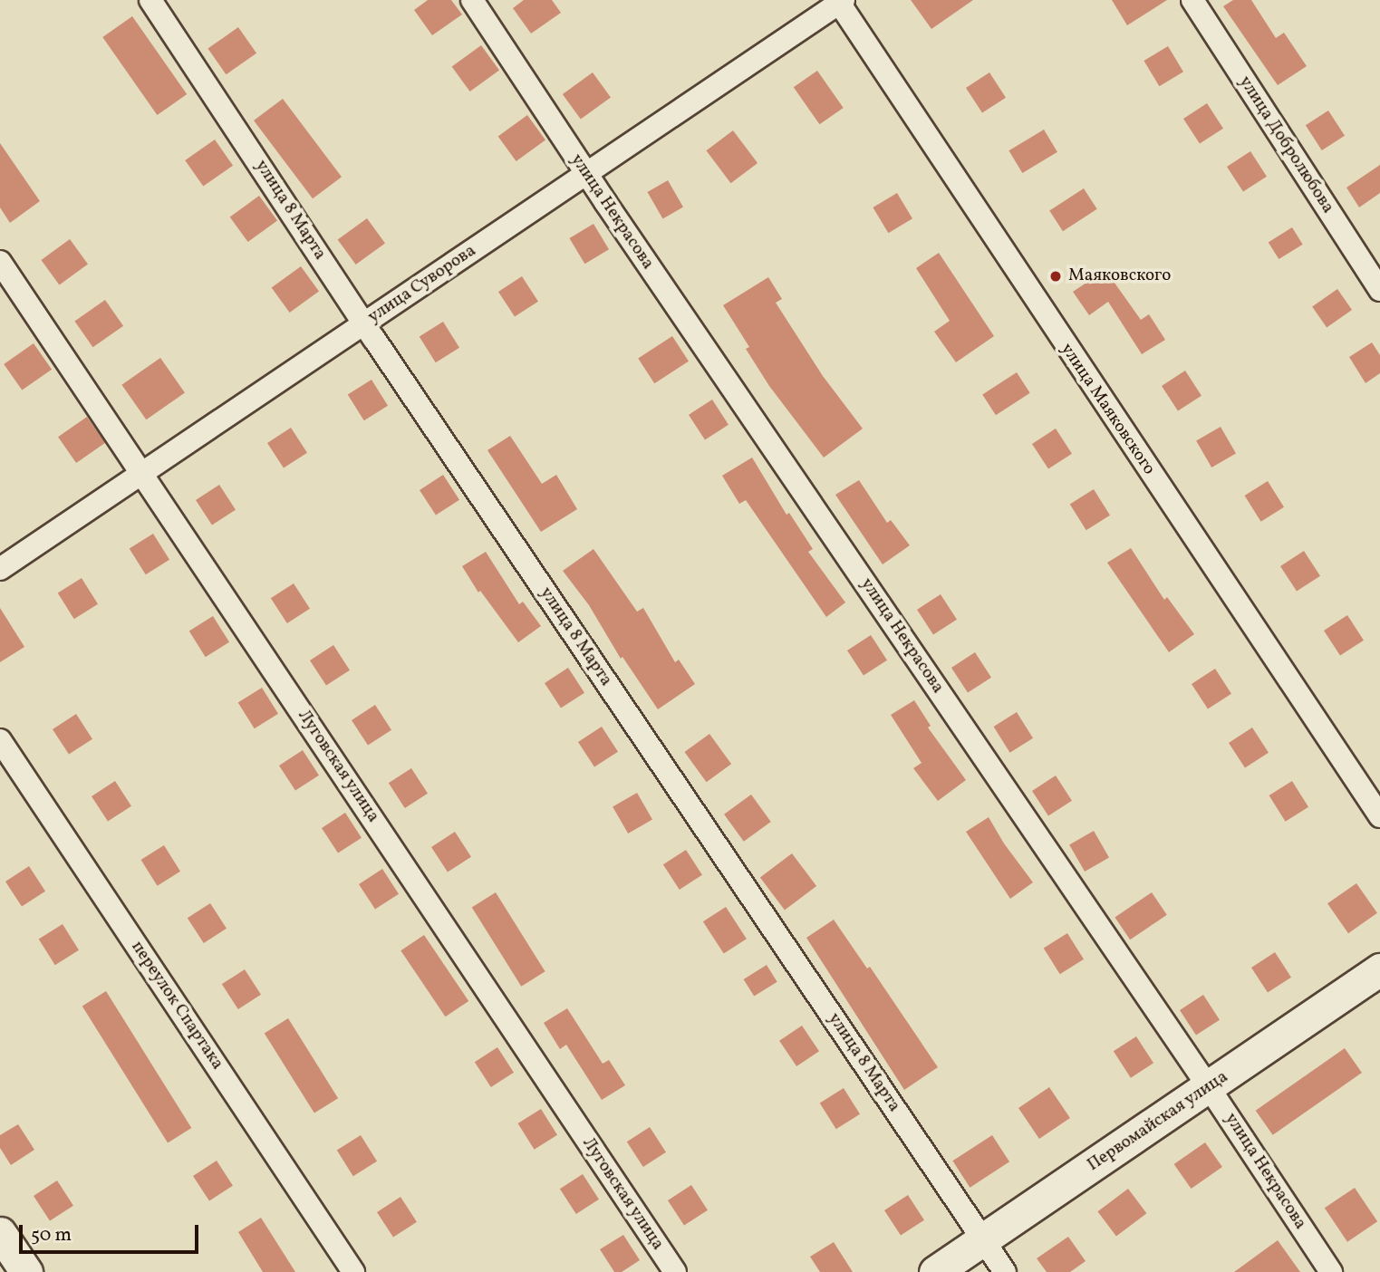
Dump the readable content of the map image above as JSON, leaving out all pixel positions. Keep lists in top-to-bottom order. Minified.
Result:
{"streets":{"street":["улица Добролюбова","улица 8 Марта","улица Некрасова","улица Суворова","улица Маяковского","Луговская улица","переулок Спартака","Первомайская улица"]},"crossings":[["улица 8 Марта","улица Суворова"],["улица 8 Марта","Первомайская улица"],["улица Некрасова","улица Суворова"],["улица Некрасова","Первомайская улица"],["улица Суворова","улица Маяковского"],["улица Суворова","Луговская улица"]],"places":["Маяковского"],"scale_bar":"50 m"}
